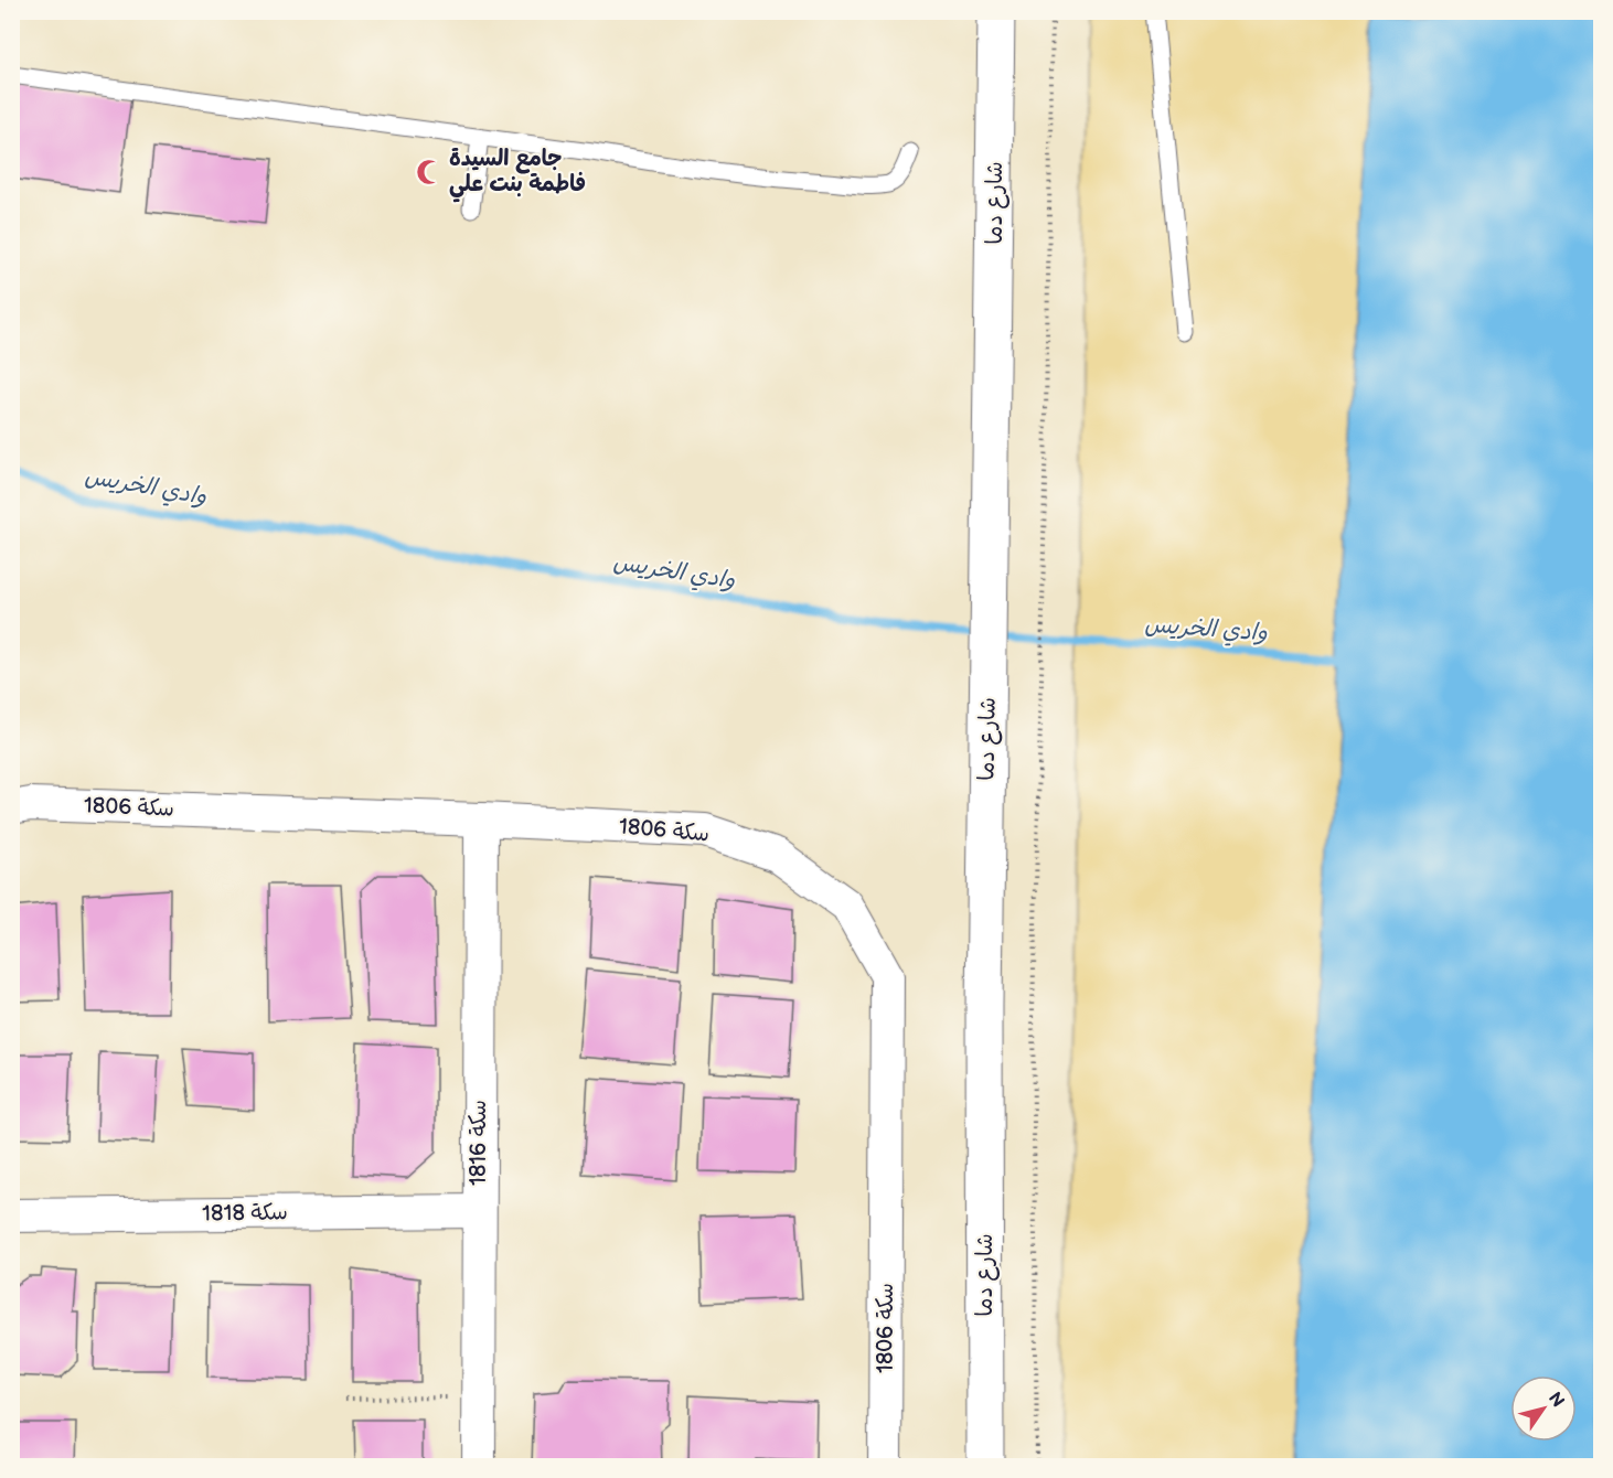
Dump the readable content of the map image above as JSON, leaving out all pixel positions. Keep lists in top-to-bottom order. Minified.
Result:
{"streets":{"main road":["شارع دما"],"street":["سكة 1806","سكة 1816","سكة 1818"]},"crossings":[["سكة 1806","سكة 1816"],["سكة 1816","سكة 1818"]],"water":["وادي الخريس"],"places":{"mosque":["جامع السيدة فاطمة بنت علي"]},"north":"top right"}
